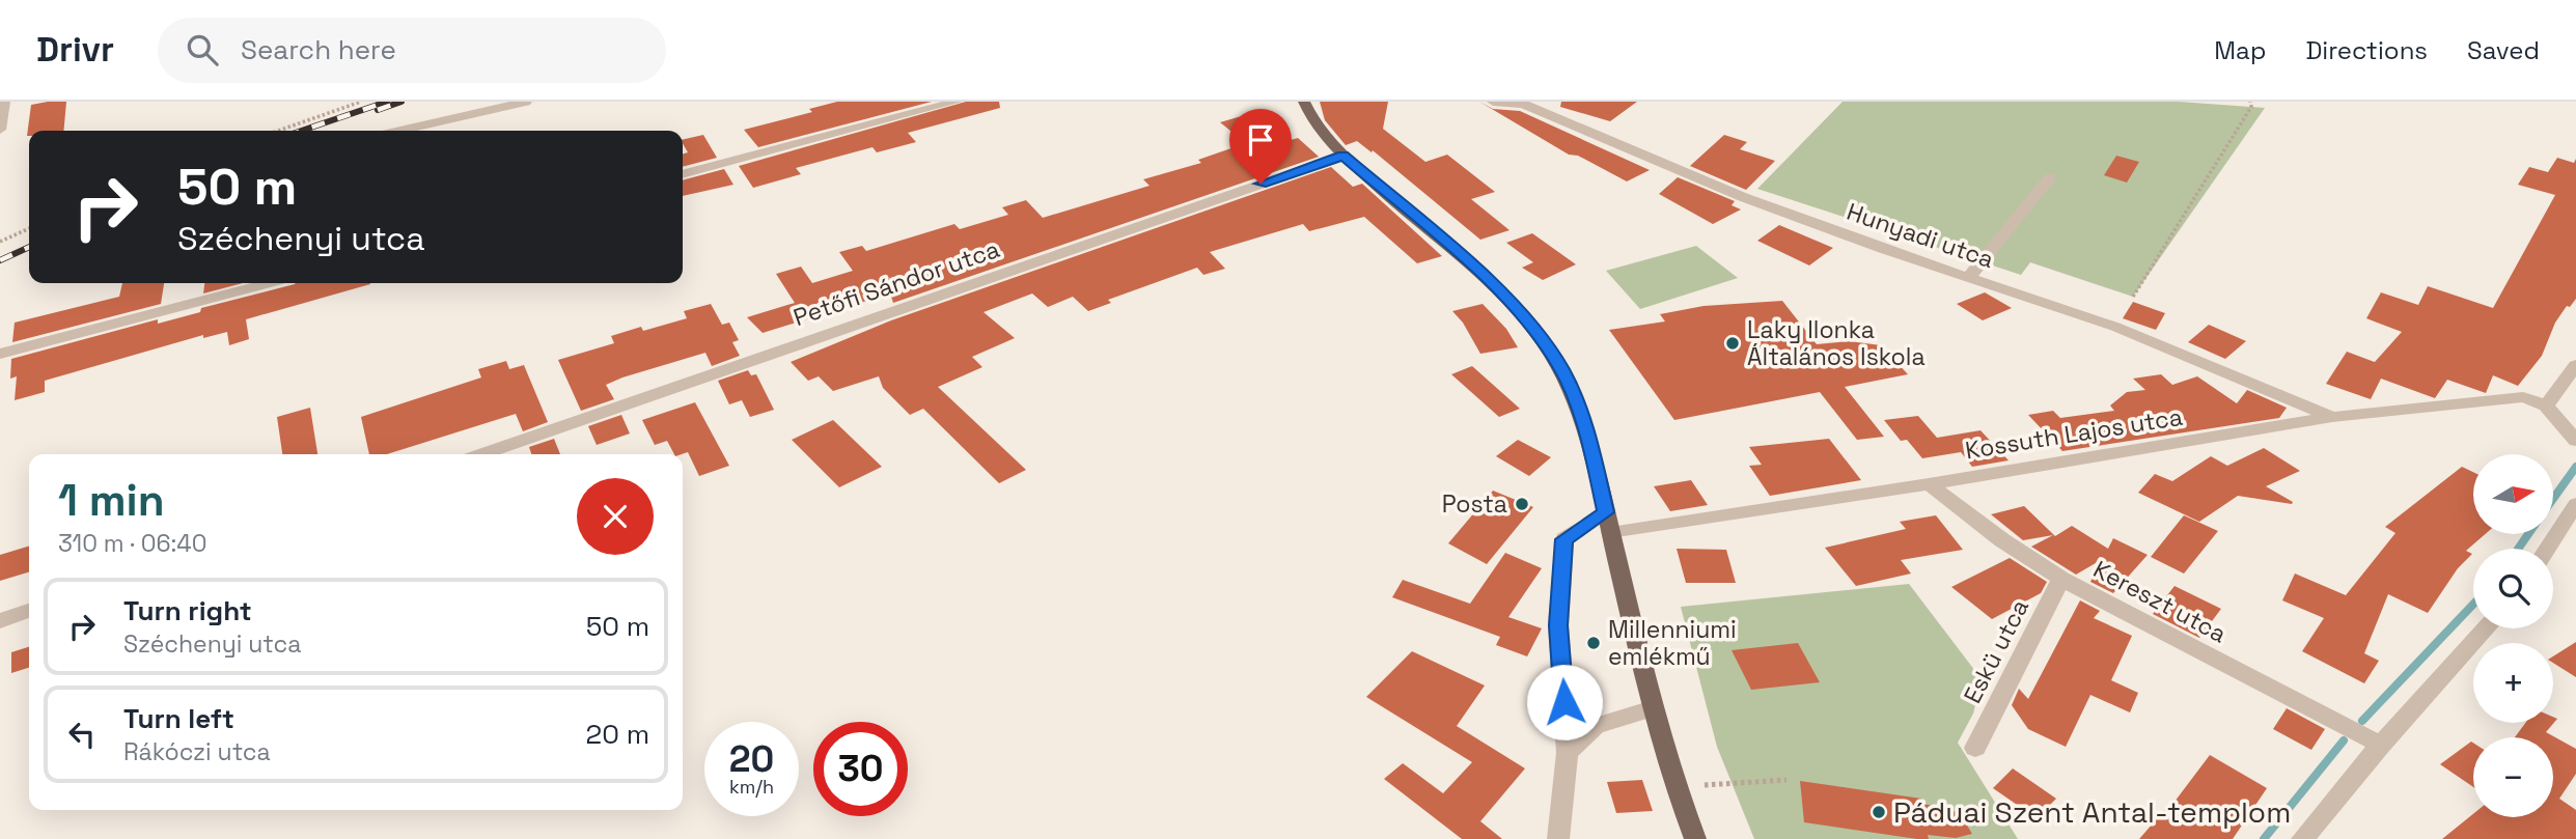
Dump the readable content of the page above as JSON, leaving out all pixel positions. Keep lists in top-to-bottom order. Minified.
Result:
{"streets":{"street":["Hunyadi utca","Petőfi Sándor utca","Kossuth Lajos utca","Kereszt utca","Eskü utca"]},"crossings":[["Hunyadi utca","Kossuth Lajos utca"],["Kossuth Lajos utca","Kereszt utca"],["Kereszt utca","Eskü utca"]],"places":["Laky Ilonka Általános Iskola","Posta","Millenniumi emlékmű","Páduai Szent Antal-templom"],"north":"right","page":{"header":"Drivr","search":"Search here","nav":["Map","Directions","Saved"],"turn":["50 m","Széchenyi utca"],"map_buttons":["+","−"],"heading":["1 min","310 m · 06:40"],"list":[{"name":"Turn right","note":"Széchenyi utca","value":"50 m"},{"name":"Turn left","note":"Rákóczi utca","value":"20 m"}],"speed":"20 km/h","limit":"30"}}
